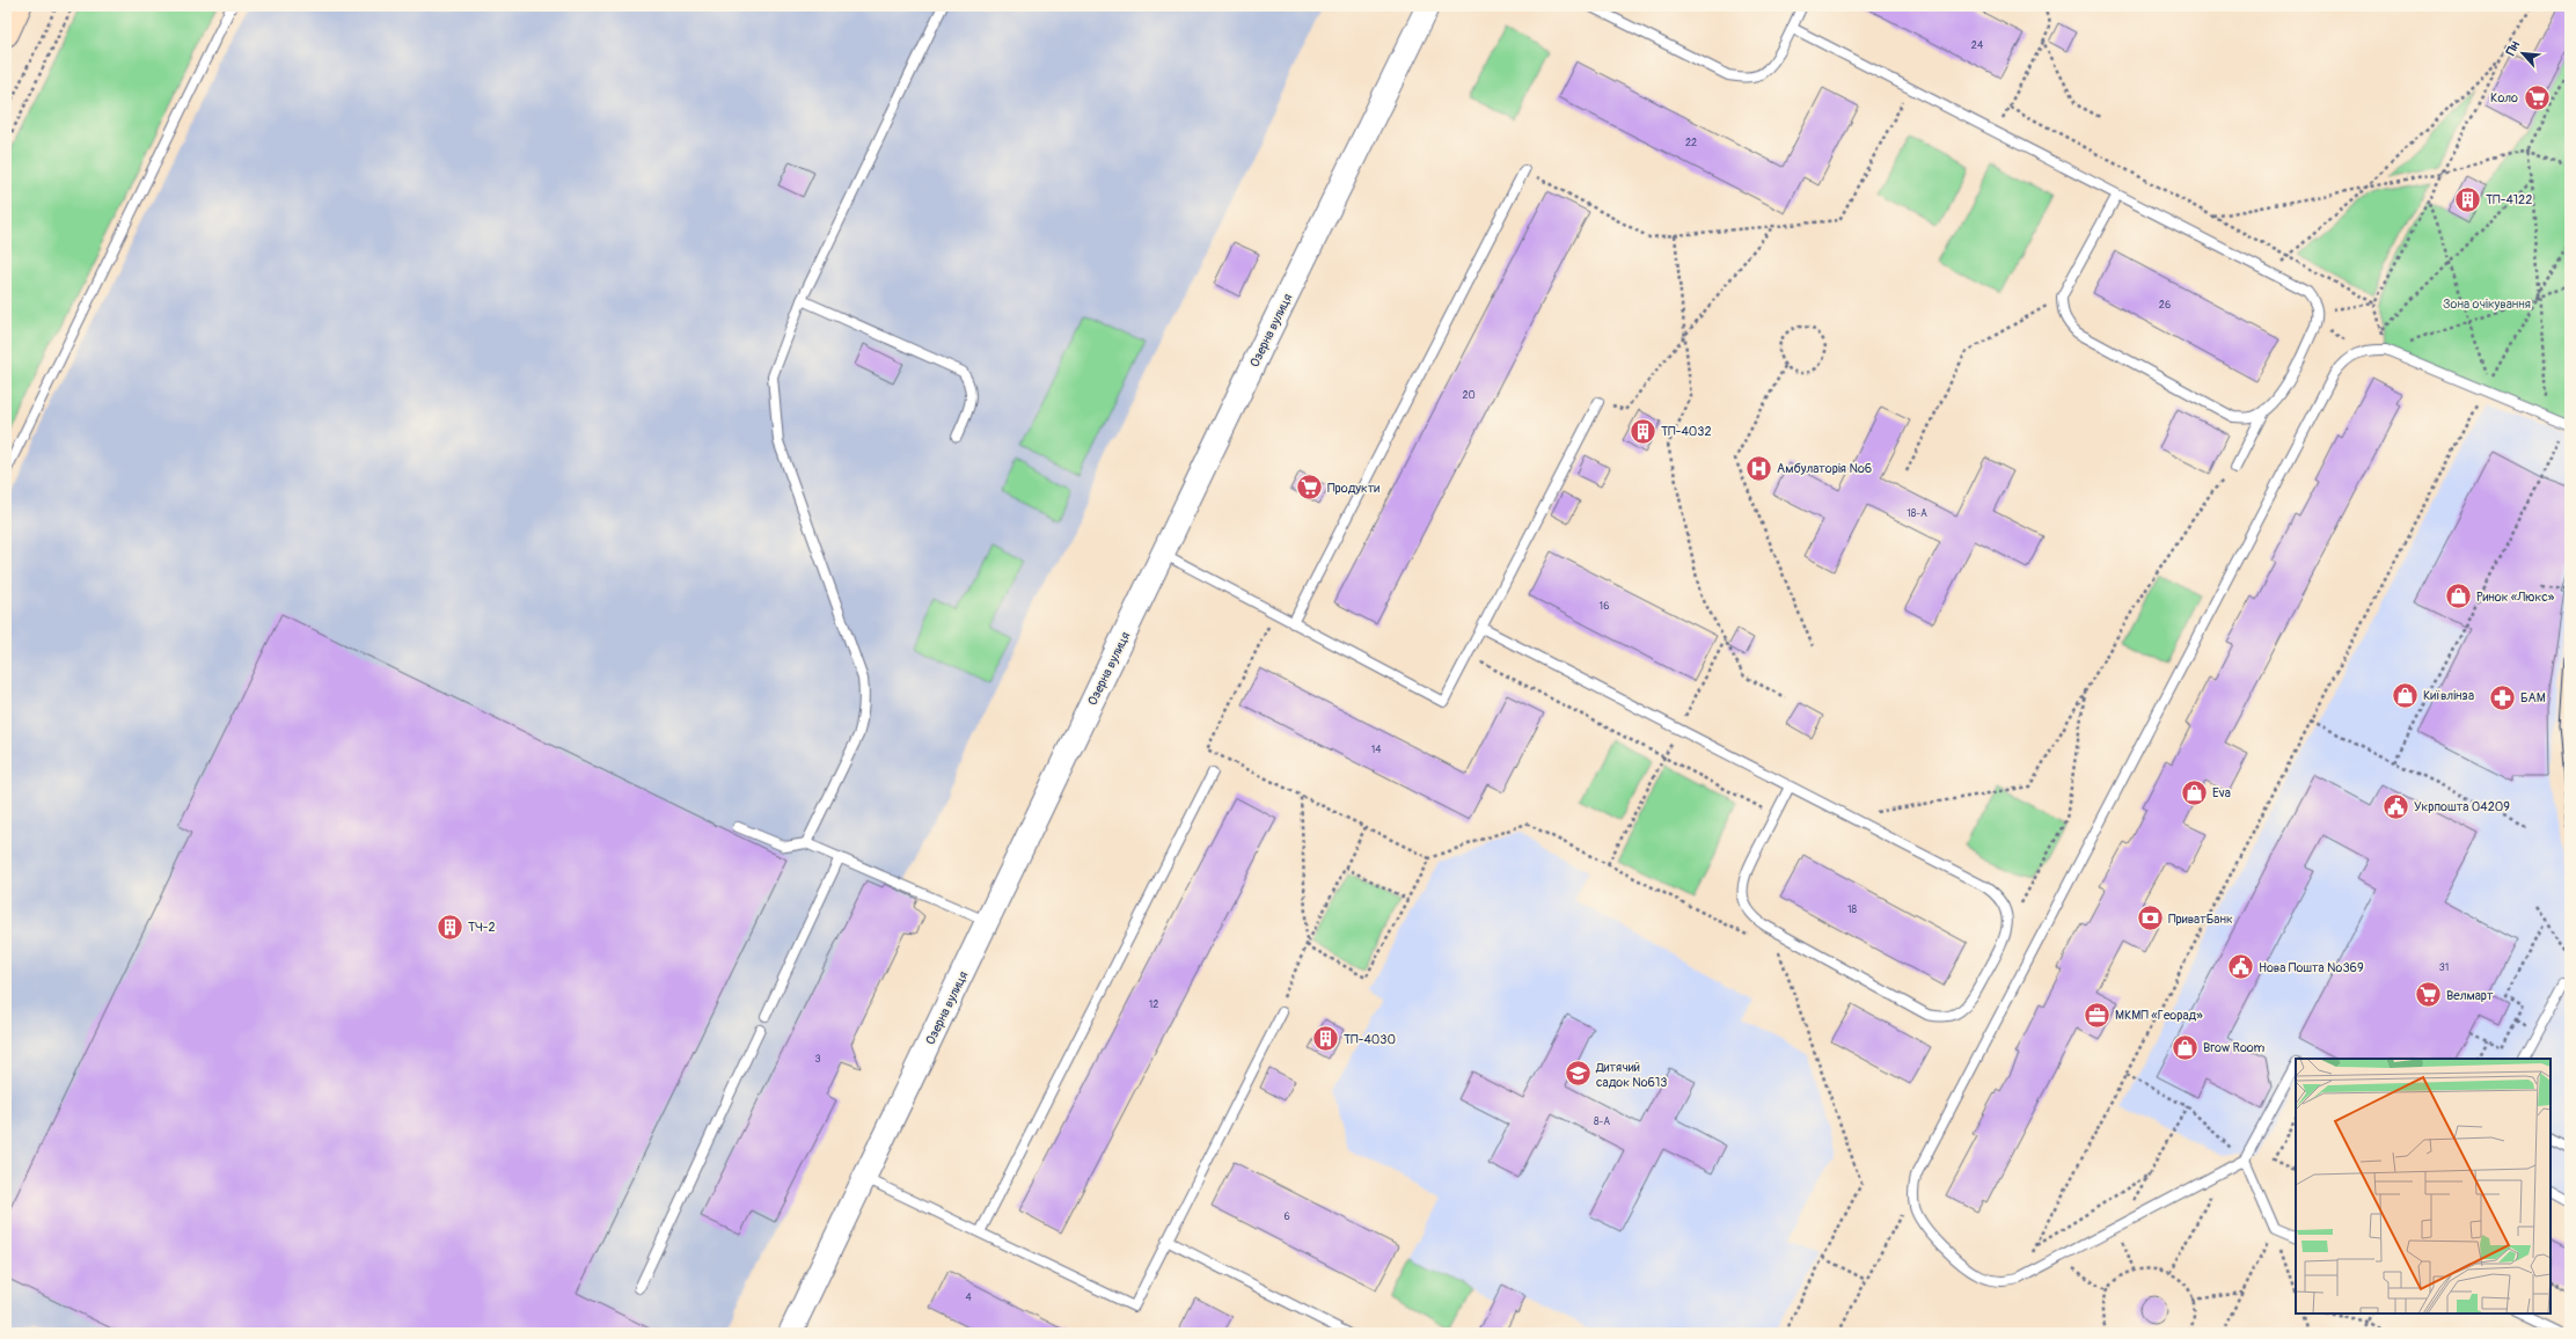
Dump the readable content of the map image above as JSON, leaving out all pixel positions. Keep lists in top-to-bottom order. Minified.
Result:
{"streets":{"street":["Озерна вулиця"]},"parks":["Зона очікування"],"places":{"supermarket":["Коло","Продукти","Велмарт"],"building":["ТП-4122","ТП-4032","ТЧ-2","ТП-4030"],"hospital":["Амбулаторія №6"],"shop":["Ринок «Люкс»","Київлінза","Eva","Brow Room"],"pharmacy":["БАМ"],"public building":["Укрпошта 04209","Нова Пошта №369"],"bank":["ПриватБанк"],"office":["МКМП «Георад»"],"school or university":["Дитячий садок №613"]},"house_numbers":["24","22","26","20","18-А","16","14","18","31","12","3","8-А","6","4"],"north":"top left"}
